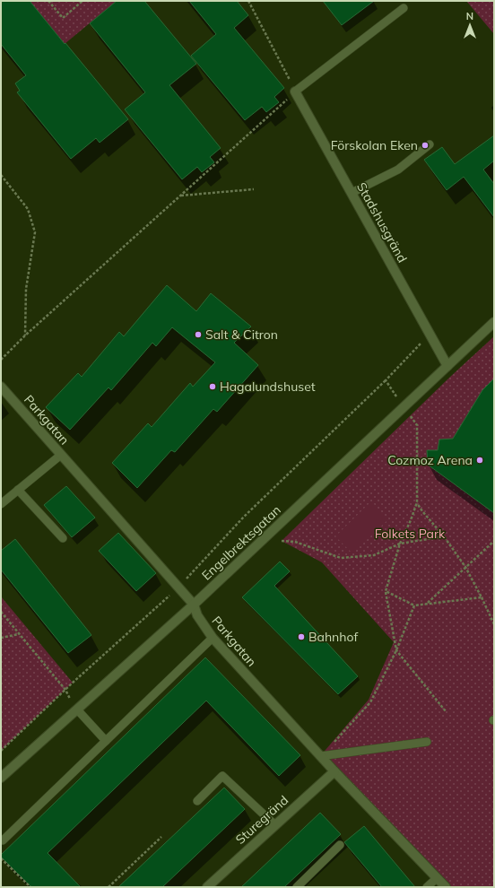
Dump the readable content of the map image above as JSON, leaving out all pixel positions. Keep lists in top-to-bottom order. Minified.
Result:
{"streets":{"street":["Stadshusgränd","Parkgatan","Engelbrektsgatan","Sturegränd"]},"crossings":[["Stadshusgränd","Engelbrektsgatan"],["Parkgatan","Engelbrektsgatan"],["Parkgatan","Sturegränd"]],"parks":["Folkets Park"],"places":["Förskolan Eken","Salt & Citron","Hagalundshuset","Cozmoz Arena","Bahnhof"],"north":"top"}
